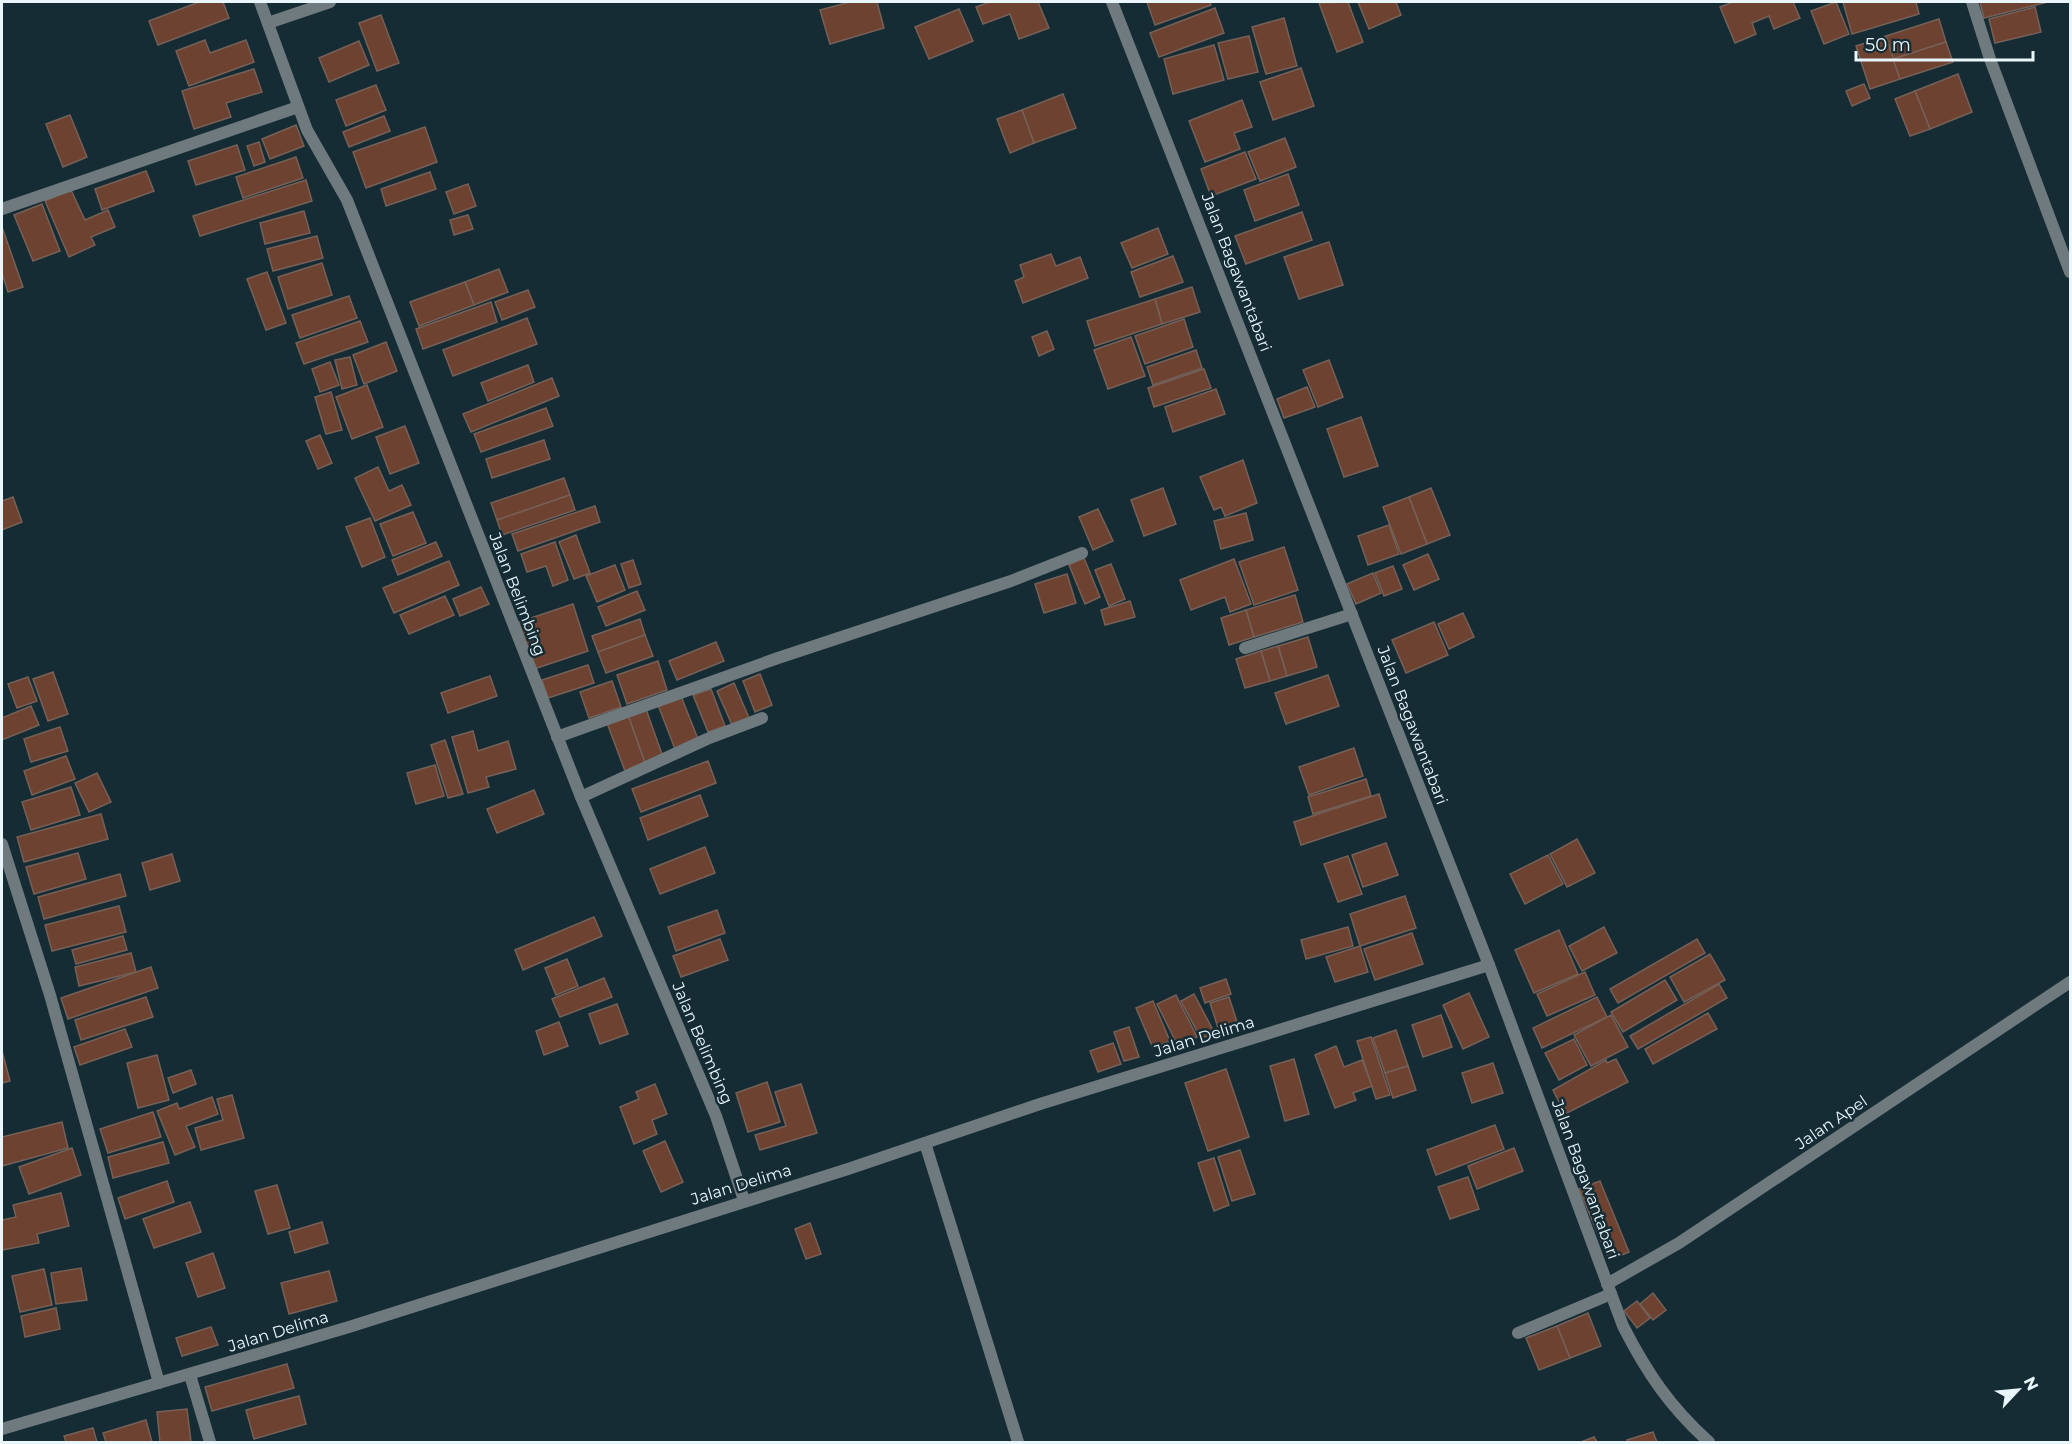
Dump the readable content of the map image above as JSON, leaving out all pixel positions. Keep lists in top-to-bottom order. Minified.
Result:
{"streets":{"street":["Jalan Bagawantabari","Jalan Belimbing","Jalan Delima","Jalan Apel"]},"crossings":[["Jalan Bagawantabari","Jalan Delima"],["Jalan Bagawantabari","Jalan Apel"],["Jalan Belimbing","Jalan Delima"]],"scale_bar":"50 m","north":"top right"}
